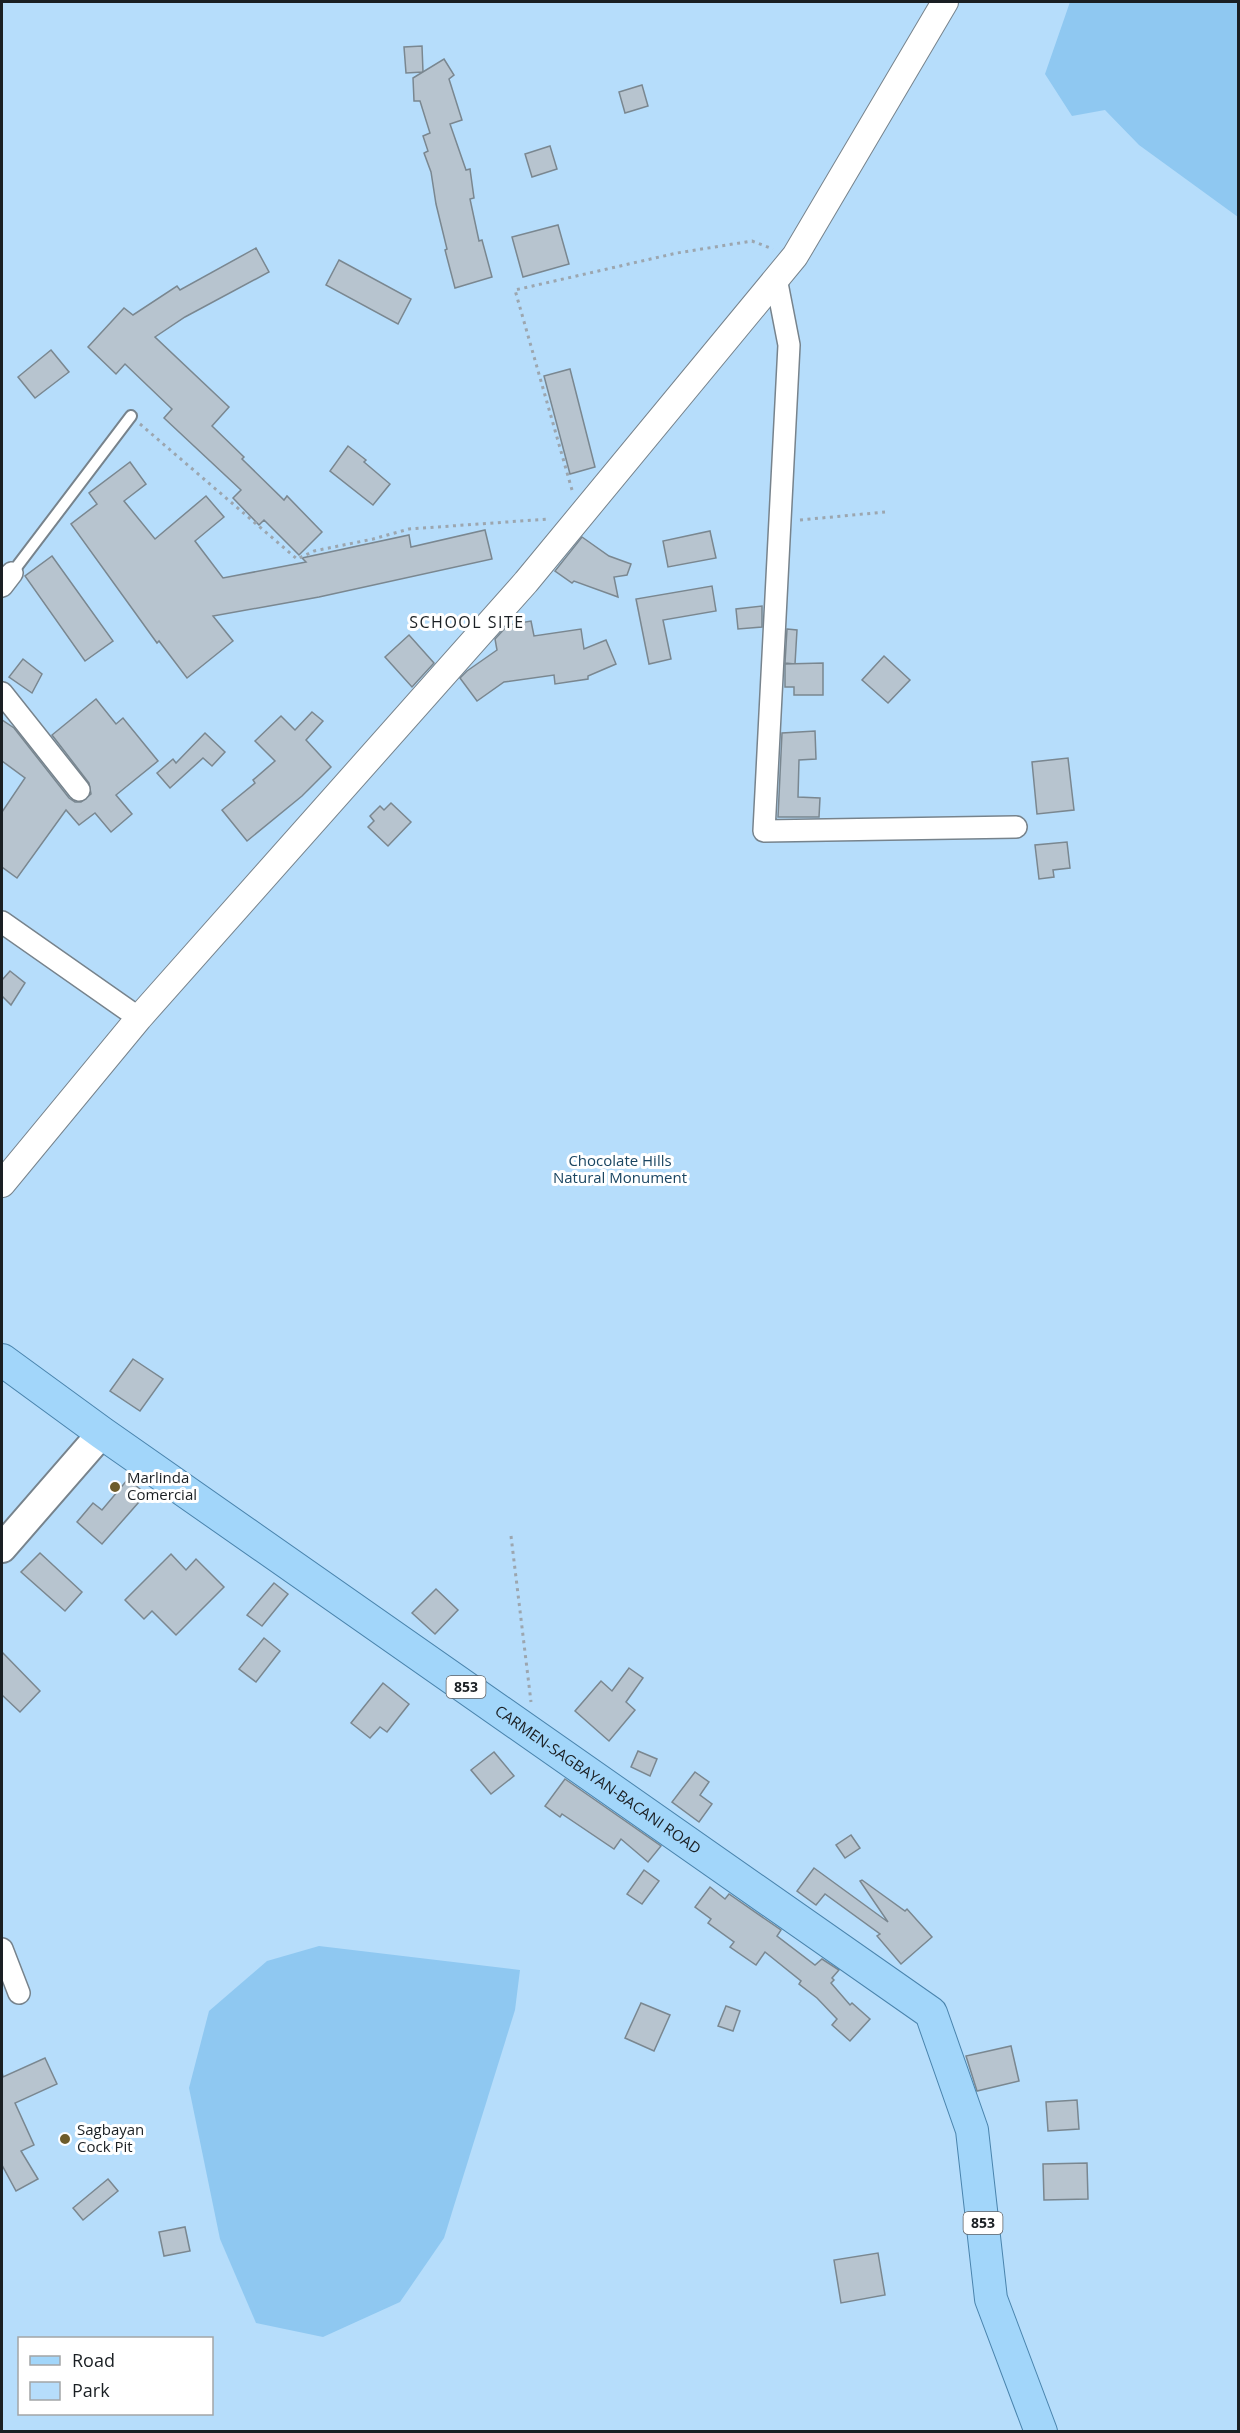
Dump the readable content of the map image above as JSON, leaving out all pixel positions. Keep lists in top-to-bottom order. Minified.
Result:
{"streets":{"main road":["853","CARMEN-SAGBAYAN-BACANI ROAD"]},"districts":["SCHOOL SITE"],"parks":["Chocolate Hills Natural Monument"],"places":["Marlinda Comercial","Sagbayan Cock Pit"],"legend":["Road","Park"]}
